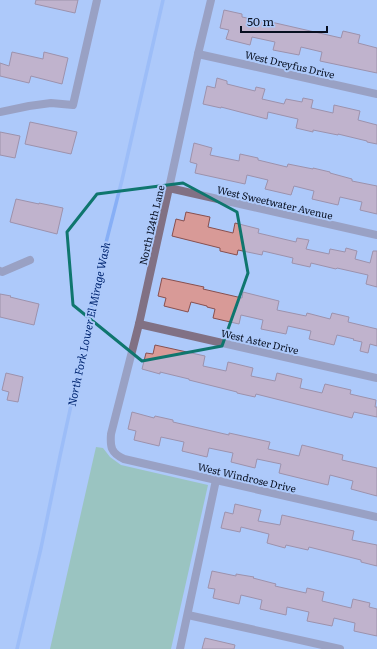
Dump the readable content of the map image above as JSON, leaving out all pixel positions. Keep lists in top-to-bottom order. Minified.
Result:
{"streets":{"street":["West Dreyfus Drive","West Sweetwater Avenue","North 124th Lane","West Aster Drive","West Windrose Drive"]},"crossings":[["West Dreyfus Drive","North 124th Lane"],["West Sweetwater Avenue","North 124th Lane"],["North 124th Lane","West Aster Drive"],["North 124th Lane","West Windrose Drive"]],"water":["North Fork Lower El Mirage Wash"],"scale_bar":"50 m"}
